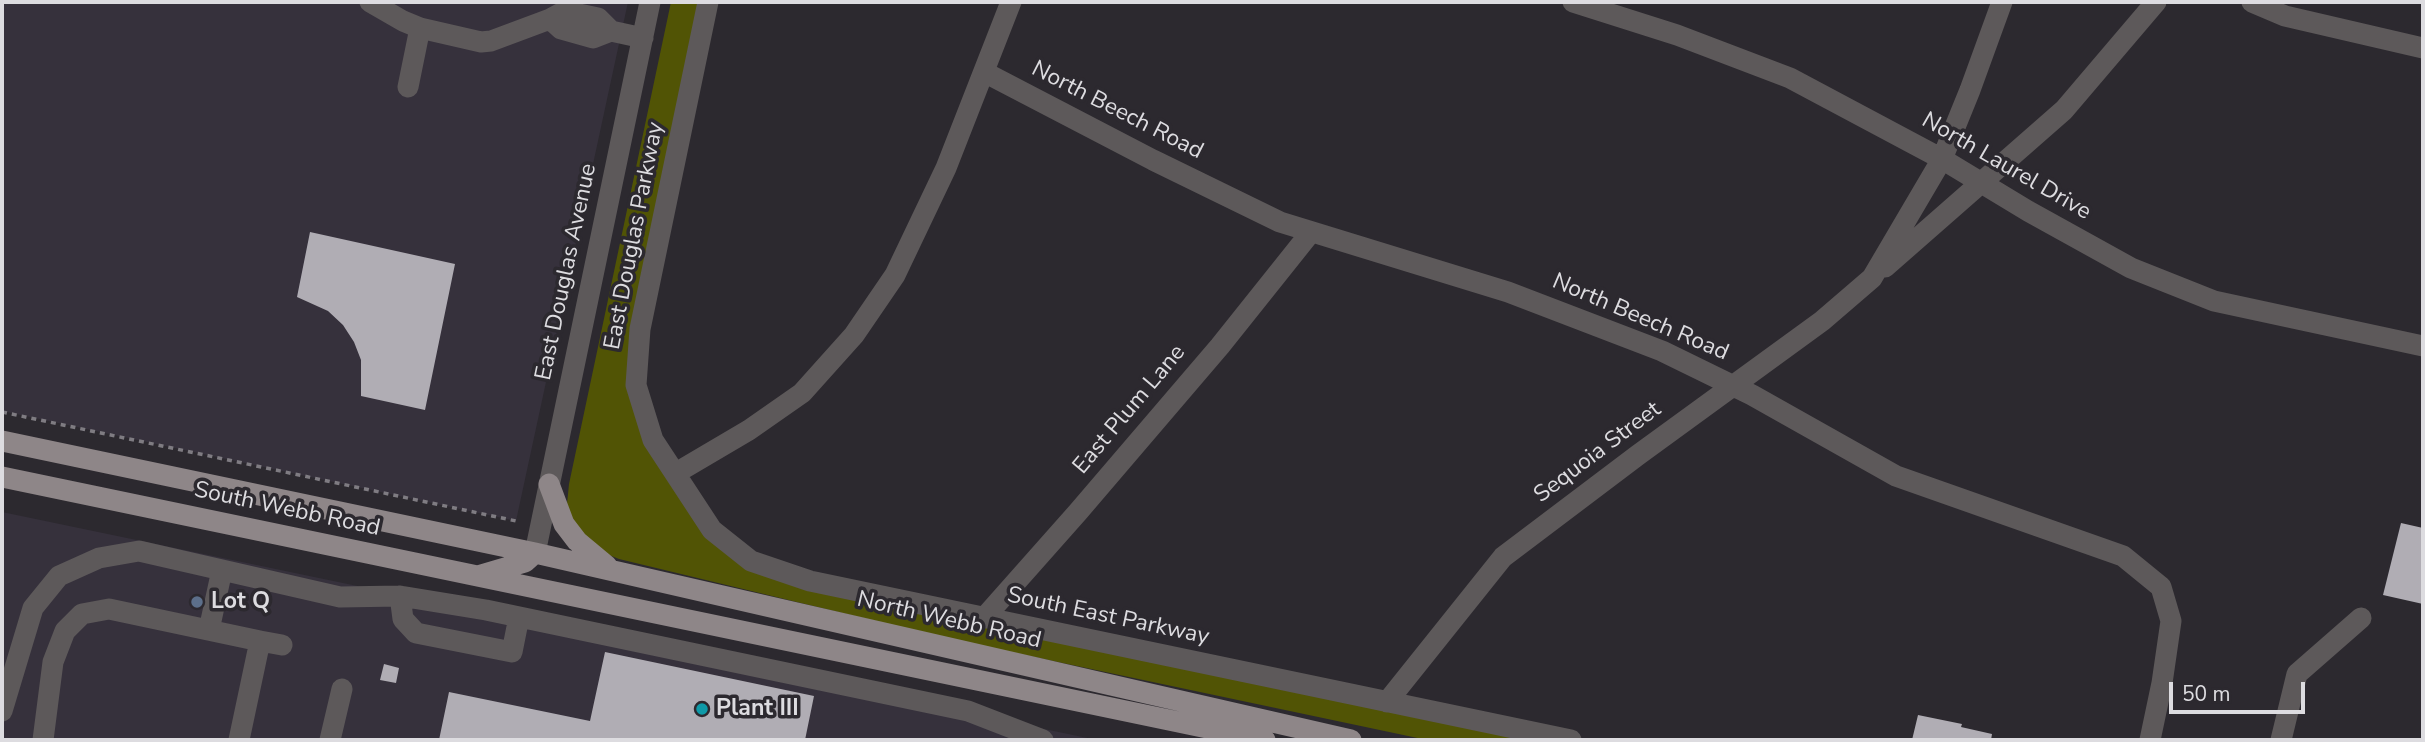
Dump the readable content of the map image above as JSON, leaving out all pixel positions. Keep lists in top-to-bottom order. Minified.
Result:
{"streets":{"main road":["South Webb Road","North Webb Road"],"street":["North Beech Road","North Laurel Drive","East Douglas Parkway","East Douglas Avenue","East Plum Lane","Sequoia Street","South East Parkway"]},"crossings":[["North Beech Road","East Plum Lane"],["North Beech Road","Sequoia Street"],["North Laurel Drive","Sequoia Street"],["East Douglas Parkway","South East Parkway"],["East Douglas Avenue","South Webb Road"],["East Douglas Avenue","North Webb Road"],["East Plum Lane","South East Parkway"],["Sequoia Street","South East Parkway"],["South Webb Road","North Webb Road"]],"places":["Lot Q","Plant III"],"scale_bar":"50 m"}
